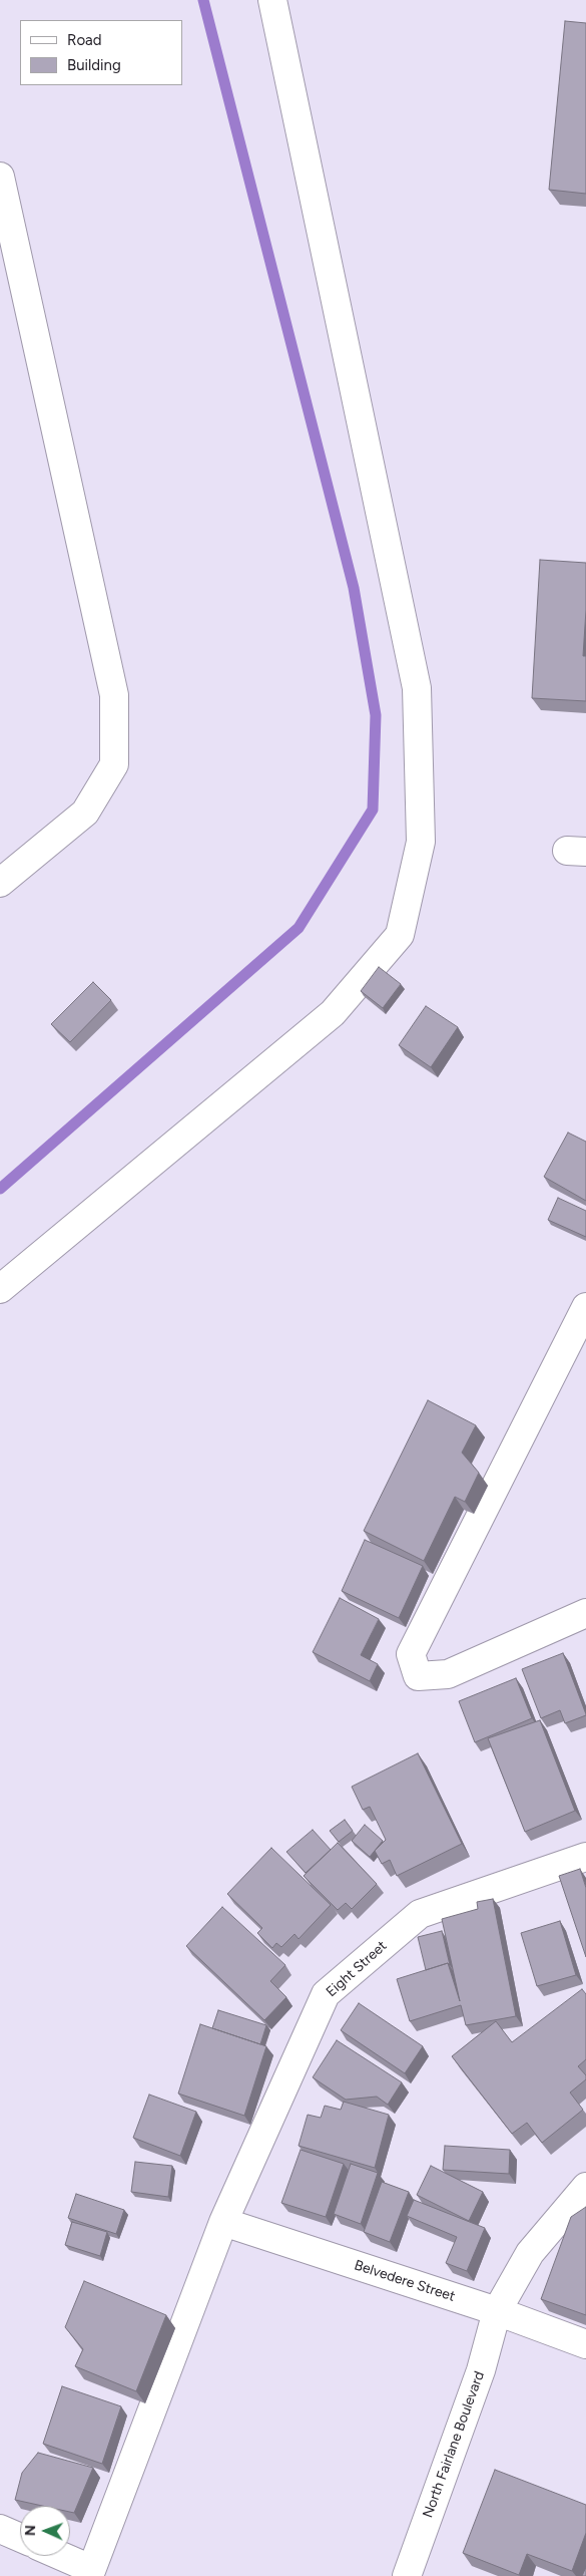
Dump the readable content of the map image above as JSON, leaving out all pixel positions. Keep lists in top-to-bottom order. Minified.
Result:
{"streets":{"street":["Eight Street","Belvedere Street","North Fairlane Boulevard"]},"crossings":[["Eight Street","Belvedere Street"],["Belvedere Street","North Fairlane Boulevard"]],"legend":["Road","Building"],"north":"left"}
